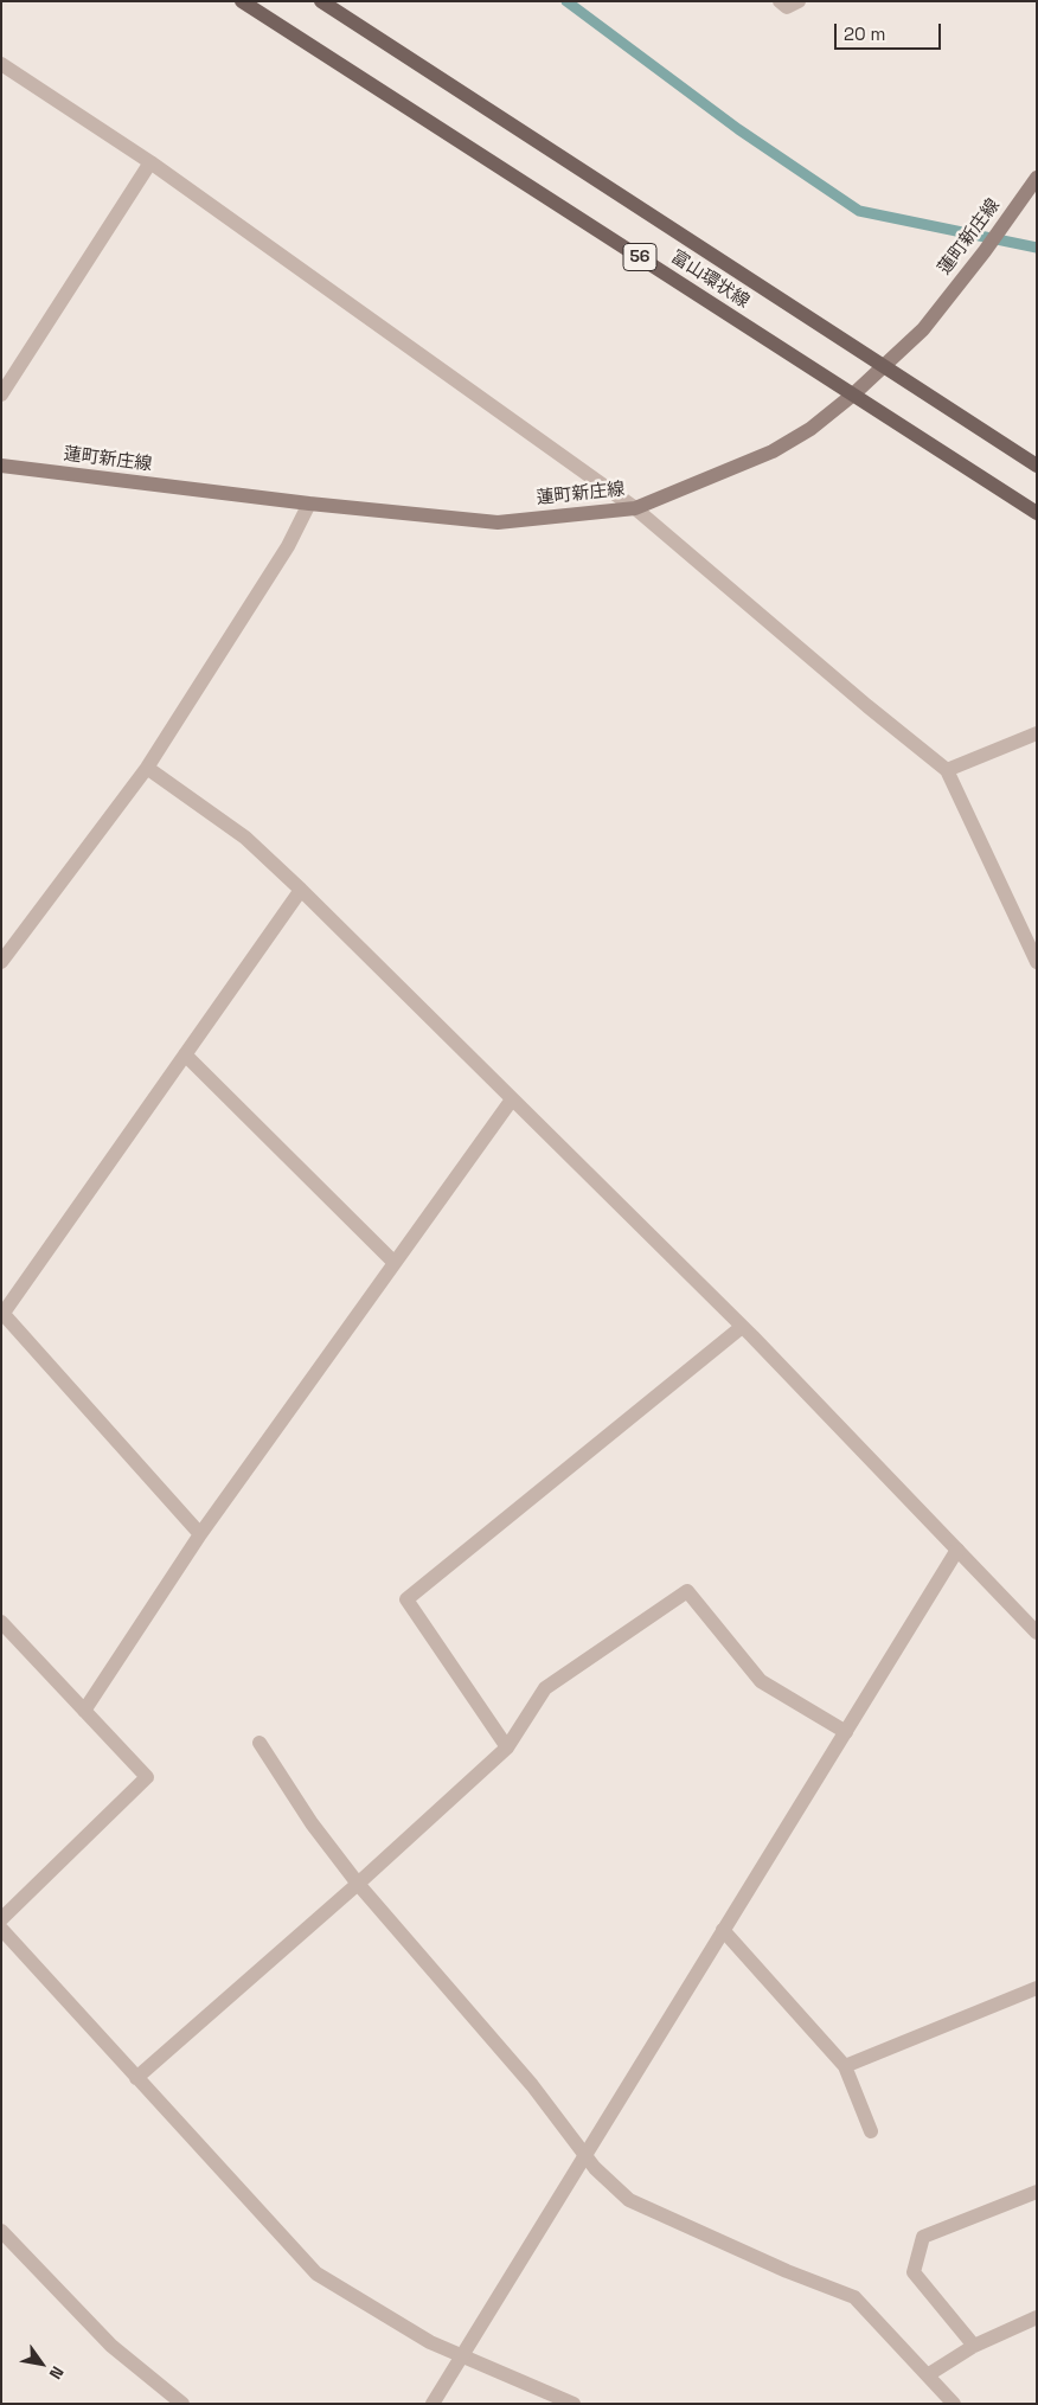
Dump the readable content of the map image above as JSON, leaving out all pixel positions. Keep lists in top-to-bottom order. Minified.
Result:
{"streets":{"main road":["蓮町新庄線","56","富山環状線"]},"crossings":[["蓮町新庄線","富山環状線"]],"scale_bar":"20 m","north":"bottom right"}
